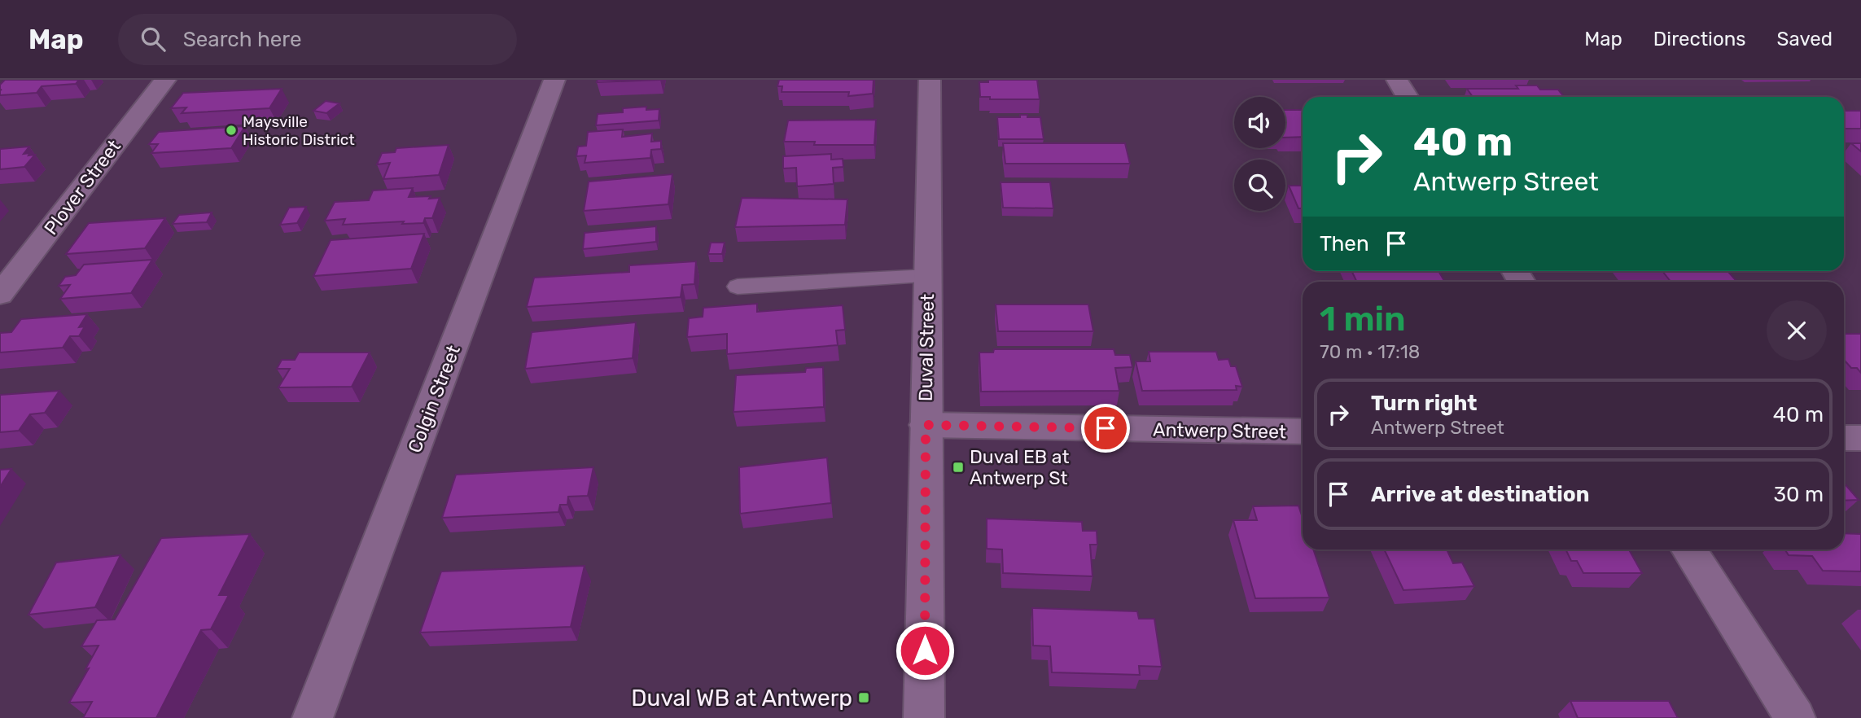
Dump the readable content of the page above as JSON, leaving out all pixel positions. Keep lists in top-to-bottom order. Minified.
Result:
{"streets":{"street":["Plover Street","Duval Street","Colgin Street","Antwerp Street"]},"crossings":[["Duval Street","Antwerp Street"]],"places":{"other":["Maysville Historic District"],"transit":["Duval EB at Antwerp St","Duval WB at Antwerp"]},"page":{"header":"Map","search":"Search here","nav":["Map","Directions","Saved"],"turn":["40 m","Antwerp Street"],"then":"Then","heading":["1 min","70 m · 17:18"],"list":[{"name":"Turn right","note":"Antwerp Street","value":"40 m"},{"name":"Arrive at destination","value":"30 m"}]}}
